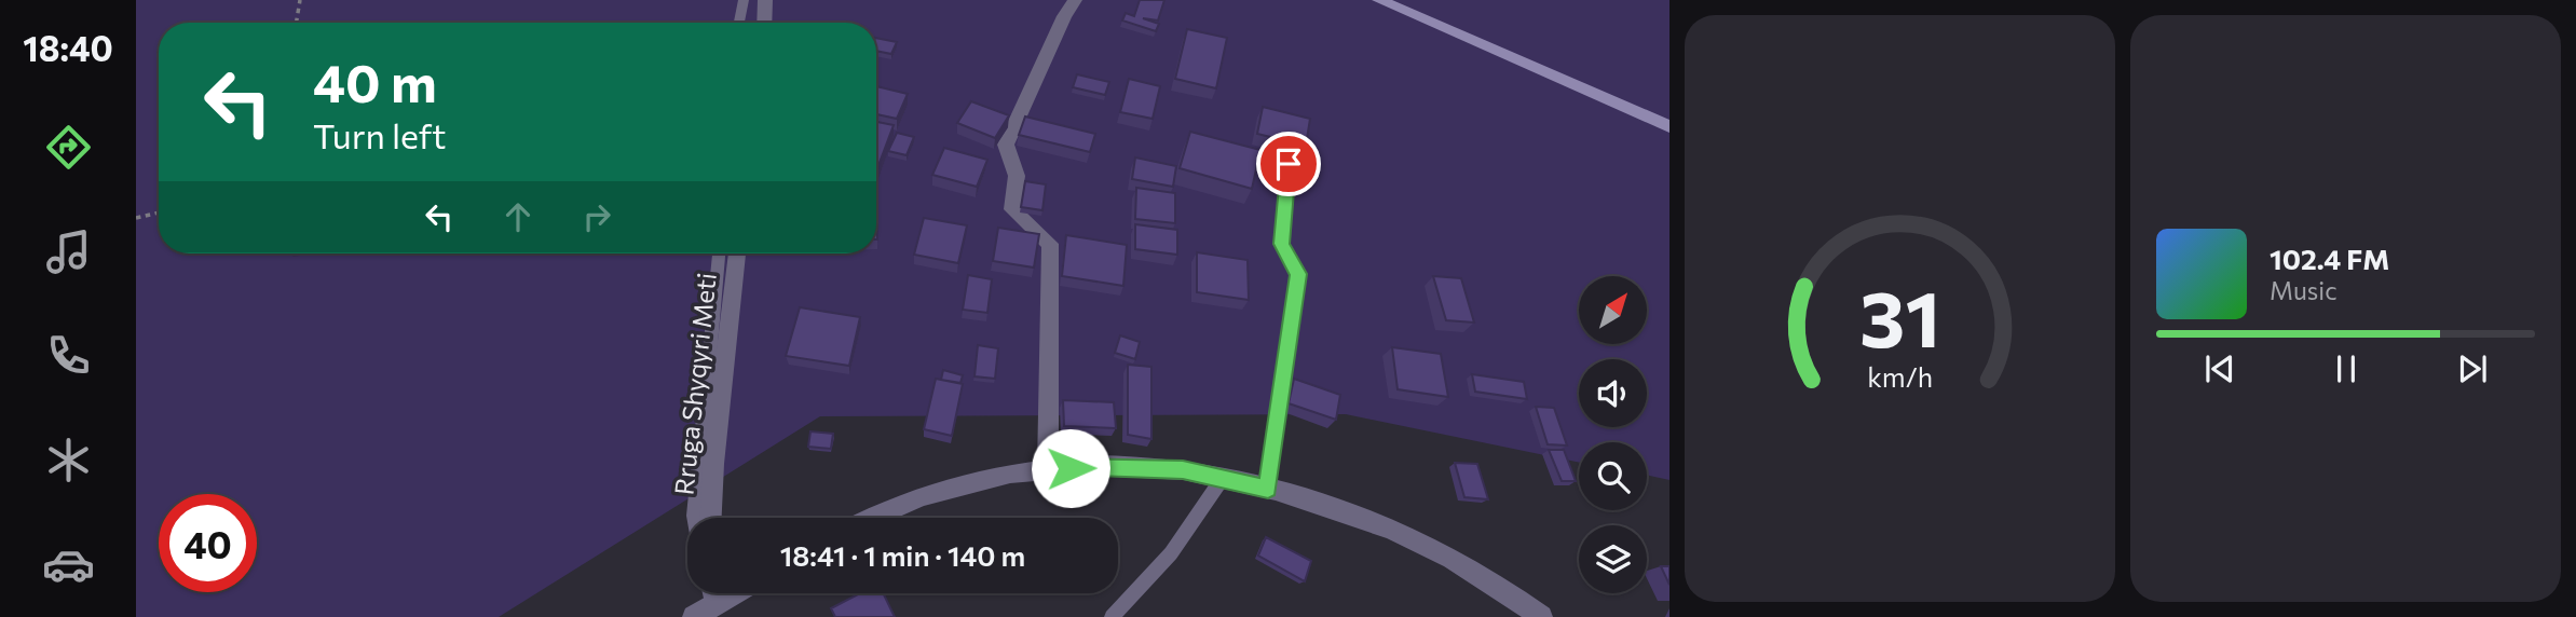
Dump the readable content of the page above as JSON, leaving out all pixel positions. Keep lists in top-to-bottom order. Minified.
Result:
{"streets":{"street":["Rruga Shyqyri Meti"]},"north":"top right","page":{"tabs":"18:40","turn":["40 m","Turn left"],"song":["102.4 FM","Music"],"limit":"40","trip":"18:41 · 1 min · 140 m","gauge":["31","km/h"]}}
